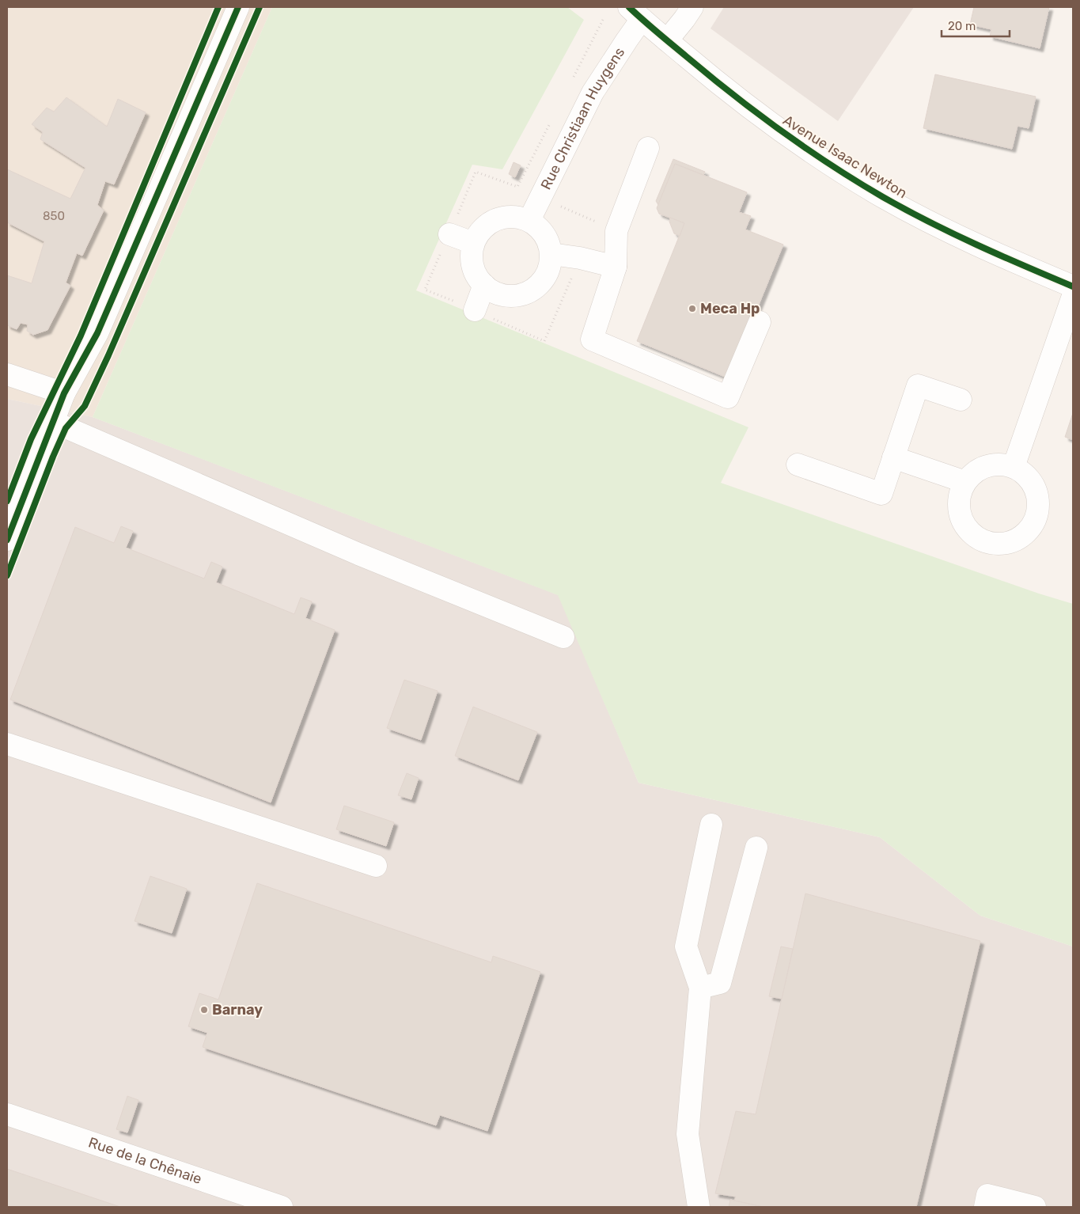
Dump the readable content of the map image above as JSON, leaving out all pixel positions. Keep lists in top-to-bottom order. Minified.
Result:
{"streets":{"street":["Rue Christiaan Huygens","Avenue Isaac Newton","Rue de la Chênaie"]},"crossings":[["Rue Christiaan Huygens","Avenue Isaac Newton"]],"places":["Meca Hp","Barnay"],"house_numbers":["850"],"scale_bar":"20 m"}
